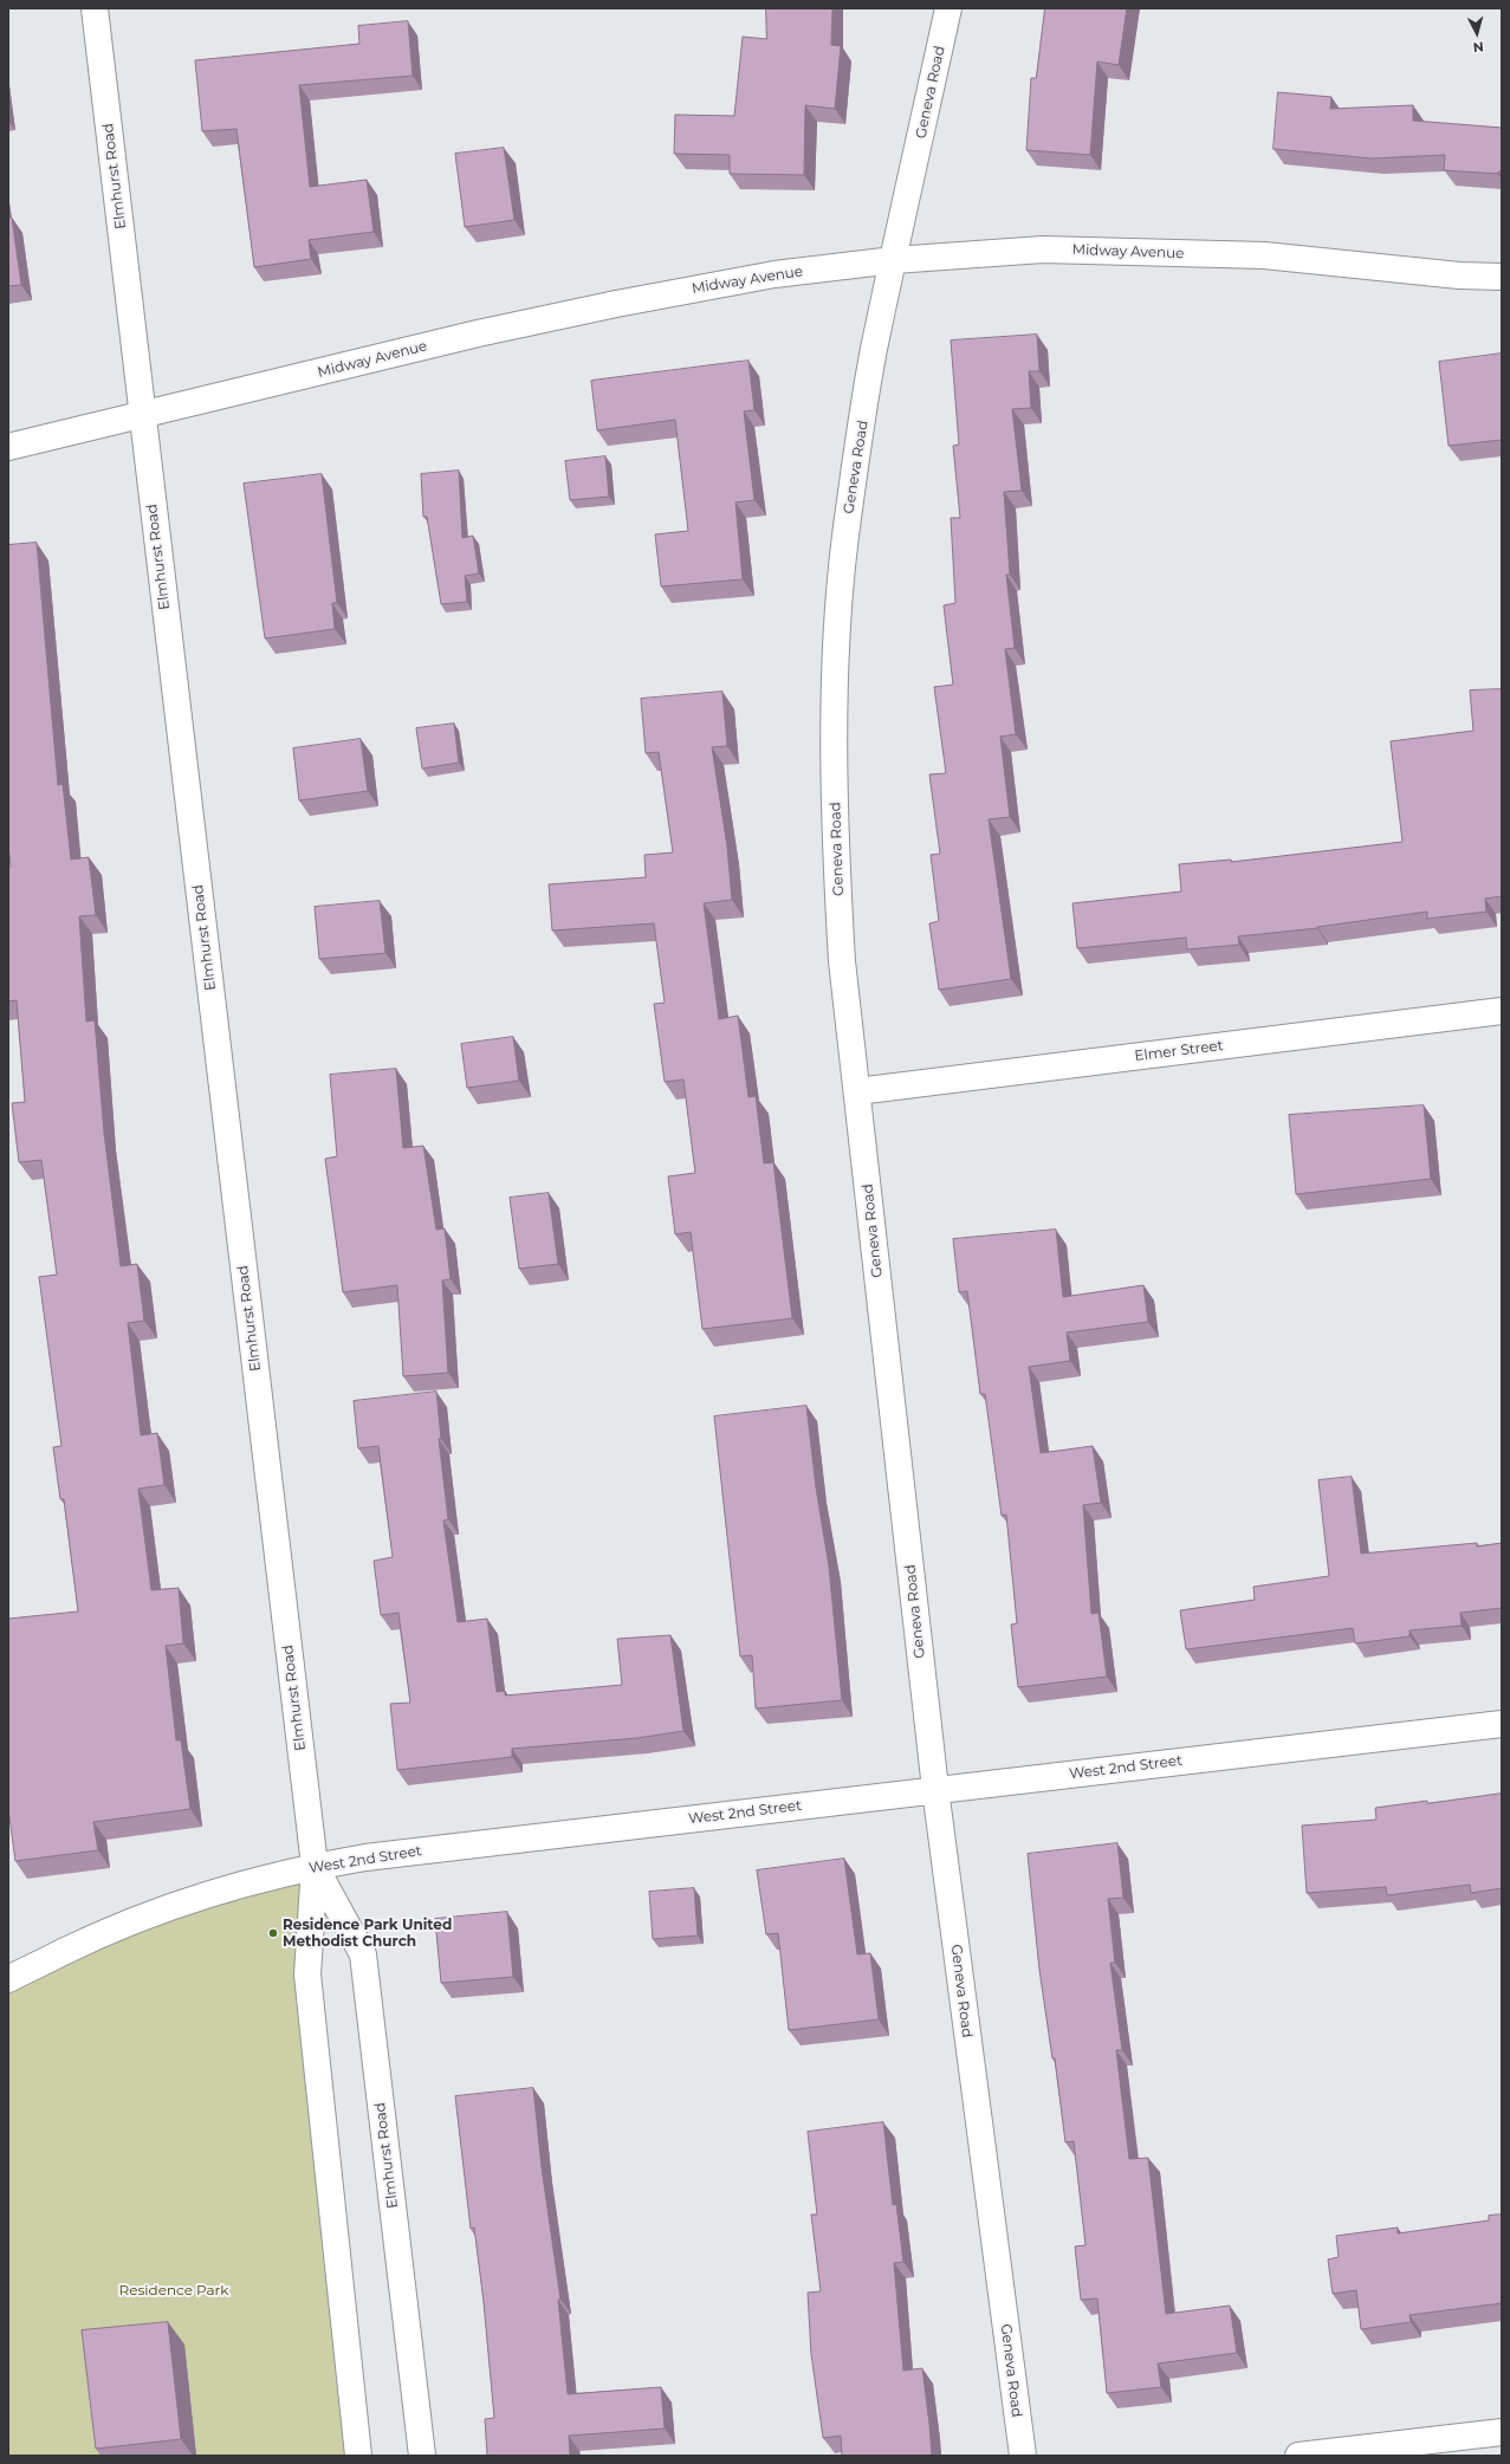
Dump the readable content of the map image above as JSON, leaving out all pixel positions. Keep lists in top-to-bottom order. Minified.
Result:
{"streets":{"street":["Geneva Road","Elmhurst Road","Midway Avenue","Elmer Street","West 2nd Street"]},"crossings":[["Geneva Road","Midway Avenue"],["Geneva Road","Elmer Street"],["Geneva Road","West 2nd Street"],["Elmhurst Road","Midway Avenue"],["Elmhurst Road","West 2nd Street"]],"parks":["Residence Park"],"places":["Residence Park United Methodist Church"],"north":"bottom"}
